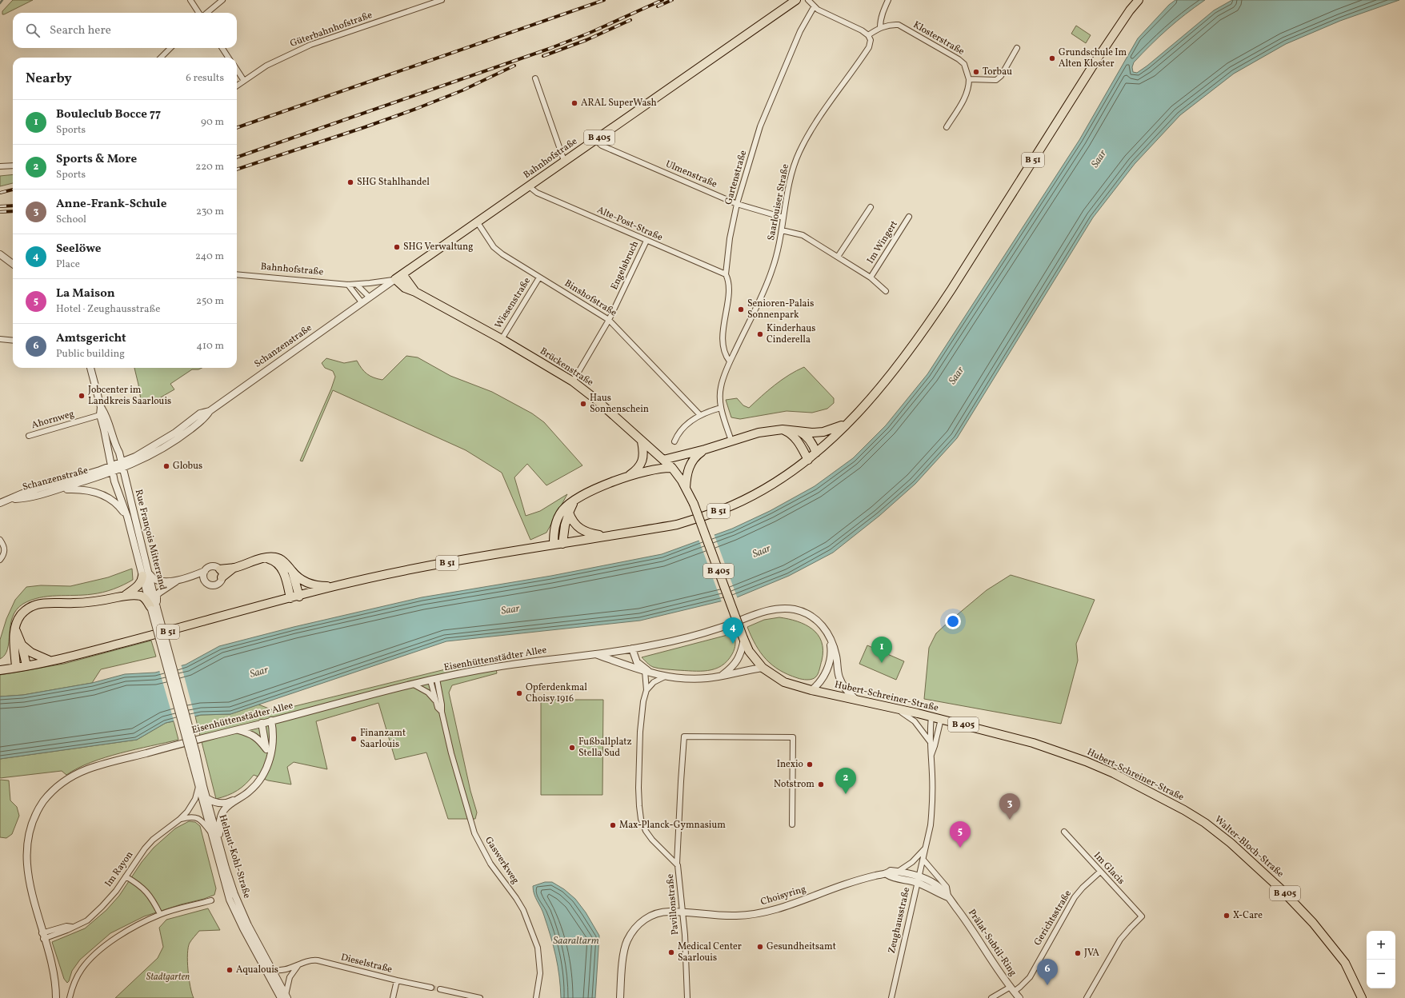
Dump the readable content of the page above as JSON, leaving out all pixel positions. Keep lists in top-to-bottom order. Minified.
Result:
{"streets":{"main road":["B 405","Bahnhofstraße","B 51","Brückenstraße","Hubert-Schreiner-Straße","Walter-Bloch-Straße"],"street":["Güterbahnhofstraße","Klosterstraße","Ulmenstraße","Gartenstraße","Saarlouiser Straße","Alte-Post-Straße","Im Wingert","Engelsbruch","Binshofstraße","Wiesenstraße","Schanzenstraße","Ahornweg","Rue François Mitterrand","Eisenhüttenstädter Allee","Helmut-Kohl-Straße","Gaswerkweg","Im Glacis","Im Rayon","Choisyring","Pavillonstraße","Gerichtsstraße","Zeughausstraße","Prälat-Subtil-Ring","Dieselstraße"]},"crossings":[["Bahnhofstraße","Ulmenstraße"],["Bahnhofstraße","Alte-Post-Straße"],["Bahnhofstraße","Binshofstraße"],["Bahnhofstraße","Schanzenstraße"],["Bahnhofstraße","Brückenstraße"],["B 51","Saarlouiser Straße"],["B 51","Brückenstraße"],["Ulmenstraße","Gartenstraße"],["Ulmenstraße","Saarlouiser Straße"],["Gartenstraße","Saarlouiser Straße"],["Gartenstraße","Alte-Post-Straße"],["Saarlouiser Straße","Im Wingert"],["Alte-Post-Straße","Engelsbruch"],["Engelsbruch","Binshofstraße"],["Engelsbruch","Brückenstraße"],["Binshofstraße","Wiesenstraße"],["Wiesenstraße","Brückenstraße"],["Schanzenstraße","Rue François Mitterrand"],["Brückenstraße","Hubert-Schreiner-Straße"],["Ahornweg","Rue François Mitterrand"],["Rue François Mitterrand","Helmut-Kohl-Straße"],["Eisenhüttenstädter Allee","Hubert-Schreiner-Straße"],["Eisenhüttenstädter Allee","Gaswerkweg"],["Eisenhüttenstädter Allee","Im Rayon"],["Eisenhüttenstädter Allee","Pavillonstraße"],["Hubert-Schreiner-Straße","Walter-Bloch-Straße"],["Hubert-Schreiner-Straße","Zeughausstraße"],["Helmut-Kohl-Straße","Im Rayon"],["Helmut-Kohl-Straße","Dieselstraße"],["Im Glacis","Gerichtsstraße"],["Choisyring","Pavillonstraße"],["Choisyring","Zeughausstraße"],["Choisyring","Prälat-Subtil-Ring"],["Gerichtsstraße","Prälat-Subtil-Ring"],["Zeughausstraße","Prälat-Subtil-Ring"]],"water":["Saar","Saaraltarm"],"parks":["Stadtgarten"],"places":["Grundschule Im Alten Kloster","Torbau","ARAL SuperWash","SHG Stahlhandel","SHG Verwaltung","Senioren-Palais Sonnenpark","Kinderhaus Cinderella","Jobcenter im Landkreis Saarlouis","Haus Sonnenschein","Globus","Opferdenkmal Choisy 1916","Finanzamt Saarlouis","Fußballplatz Stella Sud","Inexio","Notstrom","Max-Planck-Gymnasium","X-Care","Gesundheitsamt","Medical Center Saarlouis","JVA","Aqualouis"],"page":{"search":"Search here","heading":["Nearby","6 results"],"list":[{"mark":"1","name":"Bouleclub Bocce 77","note":"Sports","value":"90 m"},{"mark":"2","name":"Sports & More","note":"Sports","value":"220 m"},{"mark":"3","name":"Anne-Frank-Schule","note":"School","value":"230 m"},{"mark":"4","name":"Seelöwe","note":"Place","value":"240 m"},{"mark":"5","name":"La Maison","note":"Hotel · Zeughausstraße","value":"250 m"},{"mark":"6","name":"Amtsgericht","note":"Public building","value":"410 m"}],"pins":["4","1","2","3","5","6"],"map_buttons":["+","−"]}}
